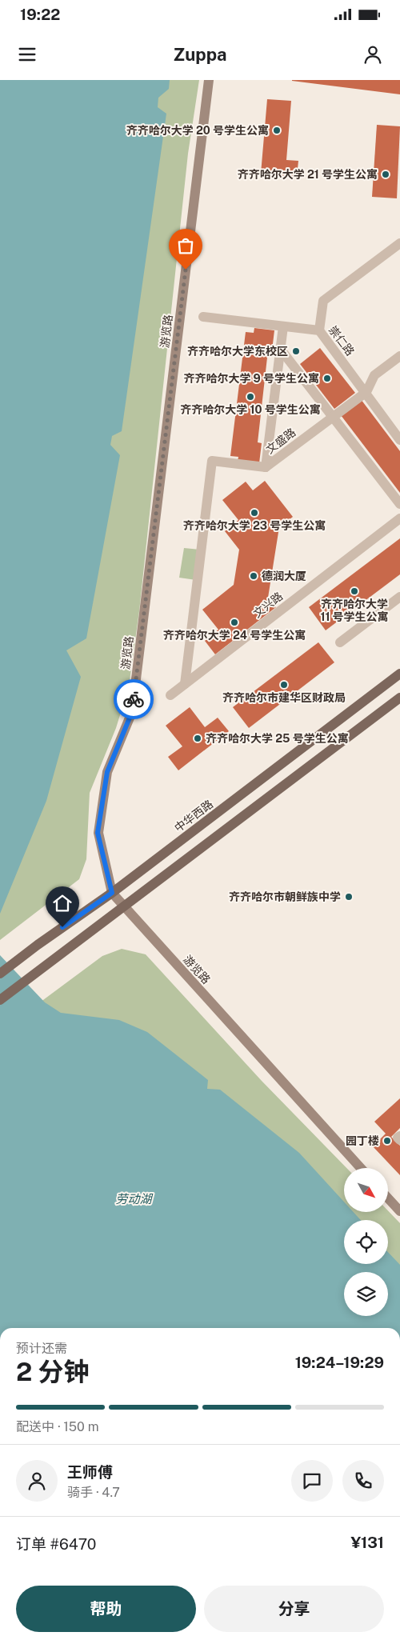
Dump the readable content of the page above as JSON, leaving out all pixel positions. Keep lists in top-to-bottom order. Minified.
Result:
{"streets":{"main road":["中华西路"],"street":["游览路","崇仁路","文盛路","文兴路"]},"crossings":[["游览路","中华西路"],["崇仁路","文盛路"]],"water":["劳动湖"],"places":["齐齐哈尔大学 20 号学生公寓","齐齐哈尔大学 21 号学生公寓","齐齐哈尔大学东校区","齐齐哈尔大学 9 号学生公寓","齐齐哈尔大学 10 号学生公寓","齐齐哈尔大学 23 号学生公寓","德润大厦","齐齐哈尔大学 11 号学生公寓","齐齐哈尔大学 24 号学生公寓","齐齐哈尔市建华区财政局","齐齐哈尔大学 25 号学生公寓","齐齐哈尔市朝鲜族中学","园丁楼"],"north":"bottom right","page":{"status":"19:22","header":"Zuppa","heading":["2 分钟","预计还需","19:24–19:29"],"panel":["王师傅","骑手 · 4.7","订单 #6470","¥131"],"bar":"配送中 · 150 m","buttons":["帮助","分享"]}}
